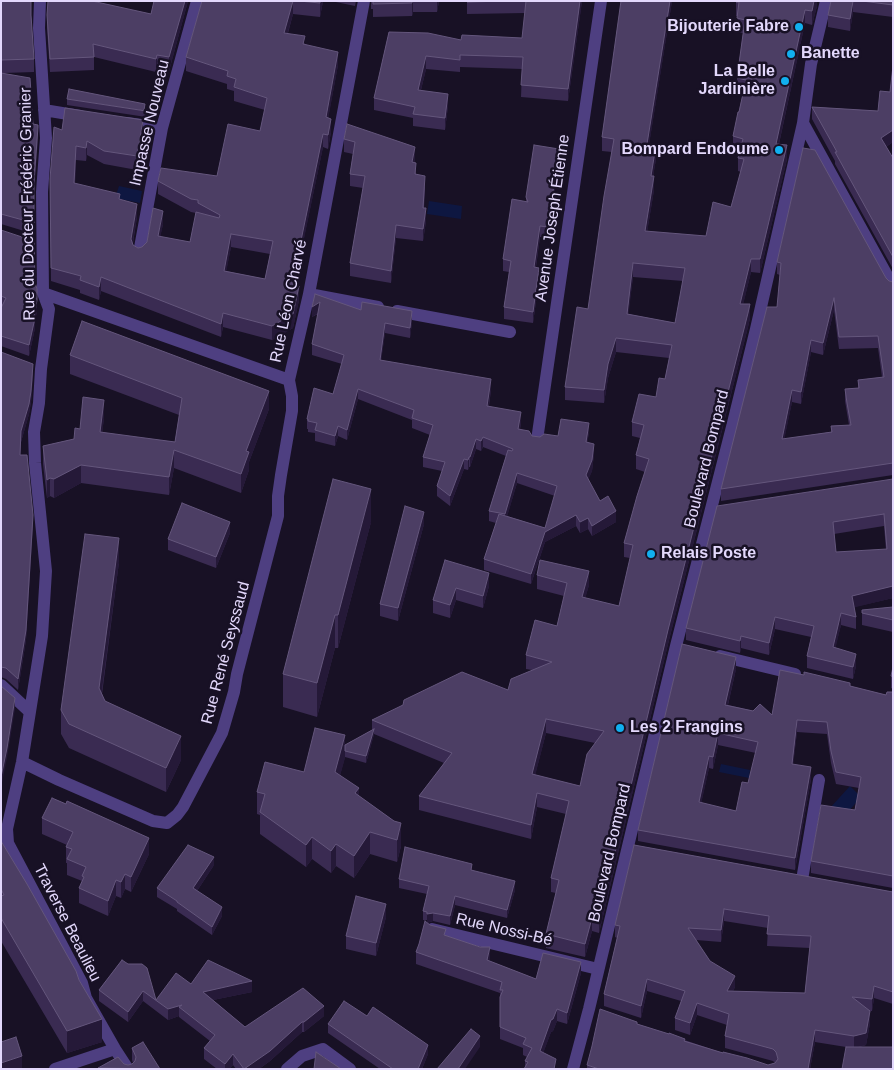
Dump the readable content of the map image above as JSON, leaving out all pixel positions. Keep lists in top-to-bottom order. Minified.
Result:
{"streets":{"street":["Impasse Nouveau","Rue du Docteur Frédéric Granier","Avenue Joseph Étienne","Rue Léon Charvé","Boulevard Bompard","Rue René Seyssaud","Traverse Beaulieu","Rue Nossi-Bé"]},"crossings":[["Rue du Docteur Frédéric Granier","Rue Léon Charvé"],["Rue du Docteur Frédéric Granier","Rue René Seyssaud"],["Rue du Docteur Frédéric Granier","Traverse Beaulieu"],["Rue Léon Charvé","Rue René Seyssaud"],["Boulevard Bompard","Rue Nossi-Bé"]],"places":["Bijouterie Fabre","Banette","La Belle Jardinière","Bompard Endoume","Relais Poste","Les 2 Frangins"]}
